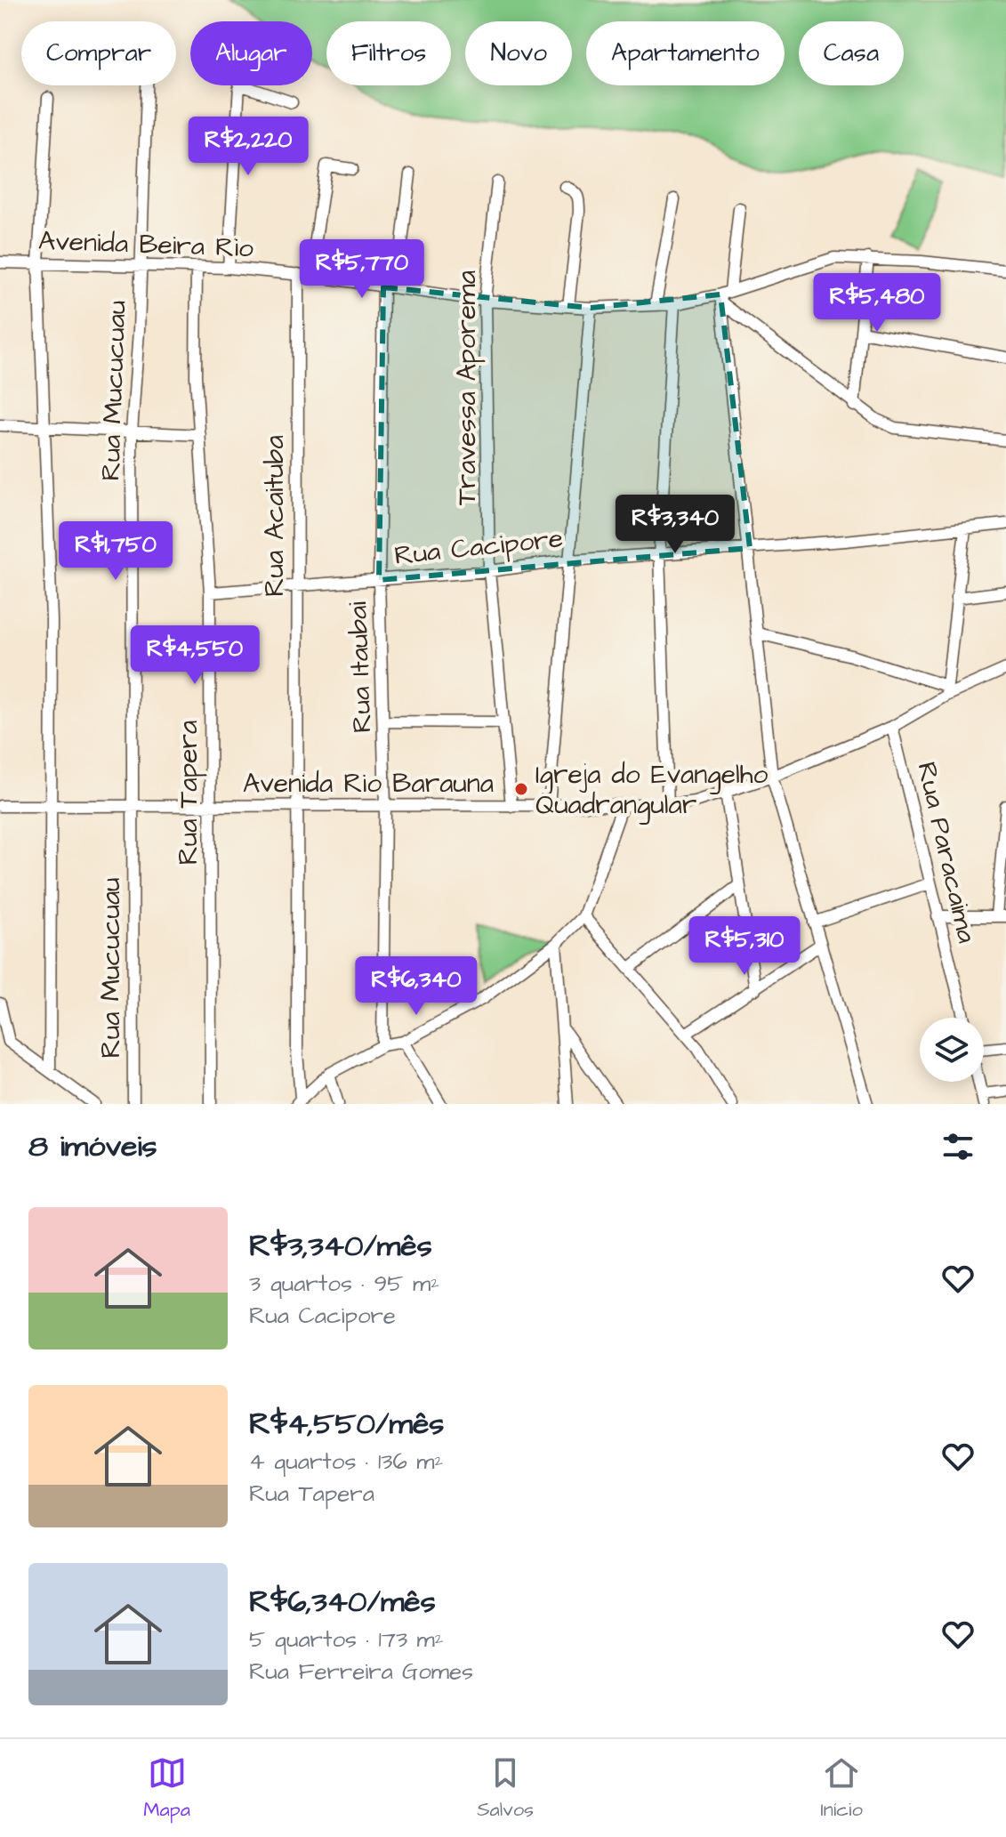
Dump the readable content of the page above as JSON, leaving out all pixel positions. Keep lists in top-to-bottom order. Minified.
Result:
{"streets":{"street":["Avenida Beira Rio","Travessa Aporema","Rua Mucucuau","Rua Acaituba","Rua Cacipore","Rua Itaubai","Avenida Rio Barauna","Rua Tapera","Rua Paracaima"]},"crossings":[["Avenida Beira Rio","Travessa Aporema"],["Avenida Beira Rio","Rua Mucucuau"],["Avenida Beira Rio","Rua Acaituba"],["Avenida Beira Rio","Rua Itaubai"],["Avenida Beira Rio","Rua Tapera"],["Travessa Aporema","Rua Cacipore"],["Travessa Aporema","Avenida Rio Barauna"],["Rua Mucucuau","Avenida Rio Barauna"],["Rua Acaituba","Rua Cacipore"],["Rua Acaituba","Avenida Rio Barauna"],["Rua Cacipore","Rua Itaubai"],["Rua Cacipore","Rua Tapera"],["Rua Itaubai","Avenida Rio Barauna"],["Avenida Rio Barauna","Rua Tapera"],["Avenida Rio Barauna","Rua Paracaima"]],"places":["Igreja do Evangelho Quadrangular"],"page":{"chip":["Comprar","Alugar","Filtros","Novo","Apartamento","Casa"],"price":["R$2,220","R$5,770","R$5,480","R$3,340","R$1,750","R$4,550","R$5,310","R$6,340"],"heading":"8 imóveis","list":[{"name":"R$3,340/mês","note":"3 quartos · 95 m² · Rua Cacipore"},{"name":"R$4,550/mês","note":"4 quartos · 136 m² · Rua Tapera"},{"name":"R$6,340/mês","note":"5 quartos · 173 m² · Rua Ferreira Gomes"}],"tabs":["Mapa","Salvos","Início"]}}
